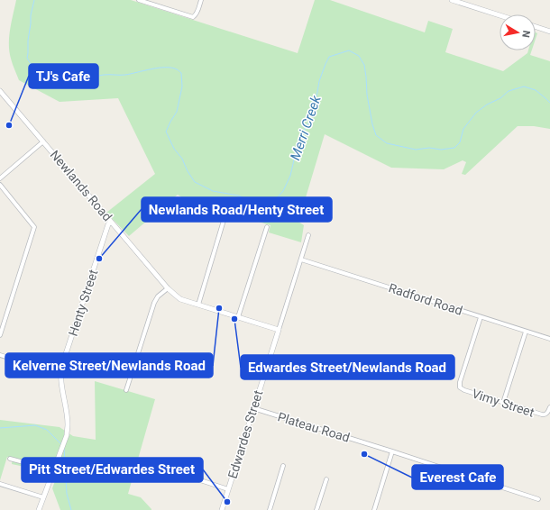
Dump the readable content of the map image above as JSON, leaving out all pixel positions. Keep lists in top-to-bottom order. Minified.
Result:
{"streets":{"street":["Newlands Road","Radford Road","Henty Street","Vimy Street","Plateau Road","Edwardes Street"]},"crossings":[["Newlands Road","Henty Street"],["Newlands Road","Edwardes Street"],["Radford Road","Vimy Street"],["Radford Road","Edwardes Street"],["Plateau Road","Edwardes Street"]],"water":["Merri Creek"],"places":["TJ's Cafe","Newlands Road/Henty Street","Kelverne Street/Newlands Road","Edwardes Street/Newlands Road","Everest Cafe","Pitt Street/Edwardes Street"],"north":"right"}
